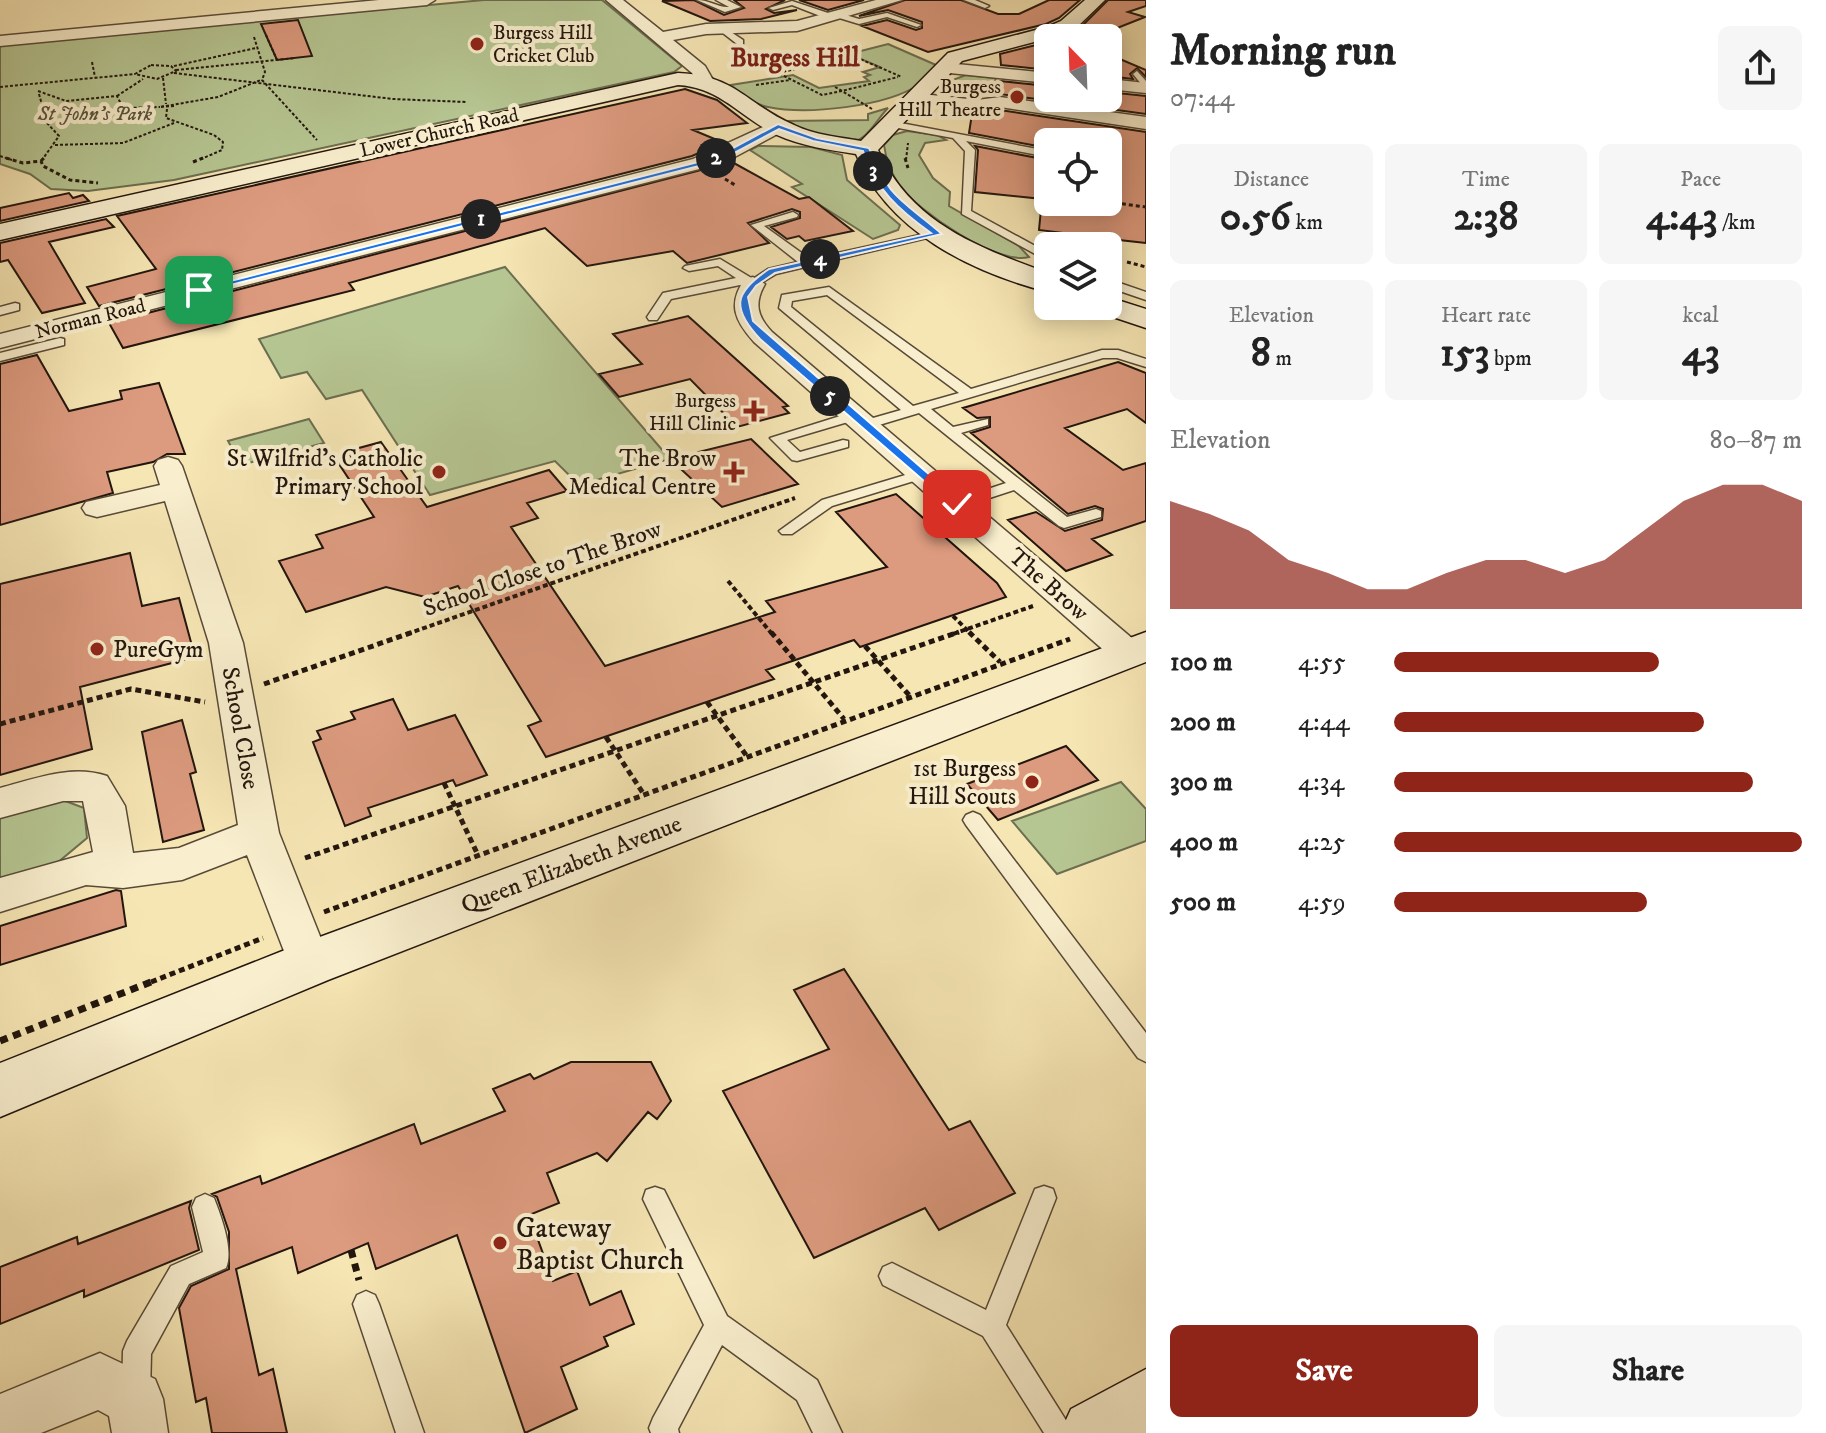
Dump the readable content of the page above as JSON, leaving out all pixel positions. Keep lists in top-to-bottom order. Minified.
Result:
{"streets":{"street":["Lower Church Road","Norman Road","The Brow","School Close","Queen Elizabeth Avenue"],"path":["School Close to The Brow"]},"crossings":[["Lower Church Road","Norman Road"],["School Close to The Brow","School Close"],["The Brow","Queen Elizabeth Avenue"],["School Close","Queen Elizabeth Avenue"]],"districts":["Burgess Hill"],"parks":["St John's Park"],"places":{"other":["Burgess Hill Cricket Club","Burgess Hill Theatre","St Wilfrid's Catholic Primary School","PureGym","1st Burgess Hill Scouts","Gateway Baptist Church"],"health":["Burgess Hill Clinic","The Brow Medical Centre"]},"north":"top left","page":{"heading":["Morning run","07:44"],"stats":[["Distance","0.56 km"],["Time","2:38"],["Pace","4:43 /km"],["Elevation","8 m"],["Heart rate","153 bpm"],["kcal","43"]],"pins":["2","3","1","4","5"],"chart":["Elevation","80–87 m"],"list":[{"name":"100 m","note":"4:55"},{"name":"200 m","note":"4:44"},{"name":"300 m","note":"4:34"},{"name":"400 m","note":"4:25"},{"name":"500 m","note":"4:59"}],"buttons":["Save","Share"]}}
